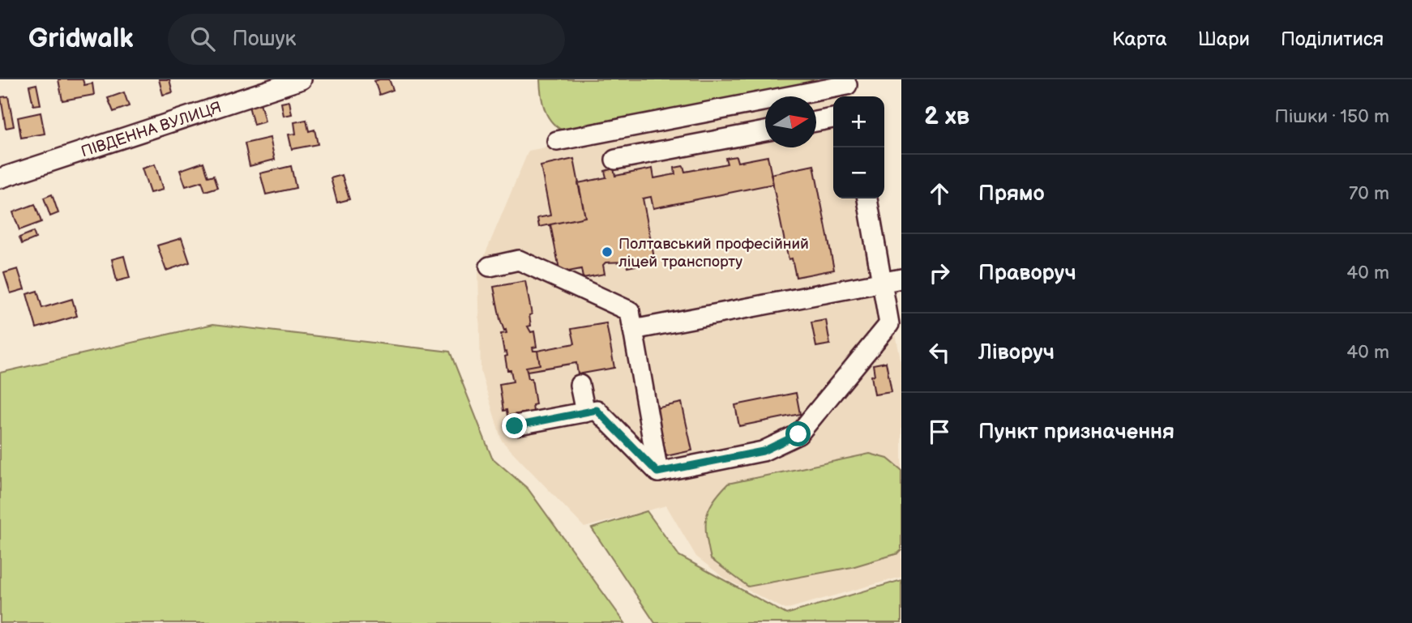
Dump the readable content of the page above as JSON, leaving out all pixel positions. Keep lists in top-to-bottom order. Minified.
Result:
{"streets":{"street":["ПІВДЕННА ВУЛИЦЯ"]},"places":["Полтавський професійний ліцей транспорту"],"north":"right","page":{"header":"Gridwalk","search":"Пошук","nav":["Карта","Шари","Поділитися"],"heading":["2 хв","Пішки · 150 m"],"map_buttons":["+","−"],"list":[["Прямо","70 m"],["Праворуч","40 m"],["Ліворуч","40 m"],"Пункт призначення"]}}
